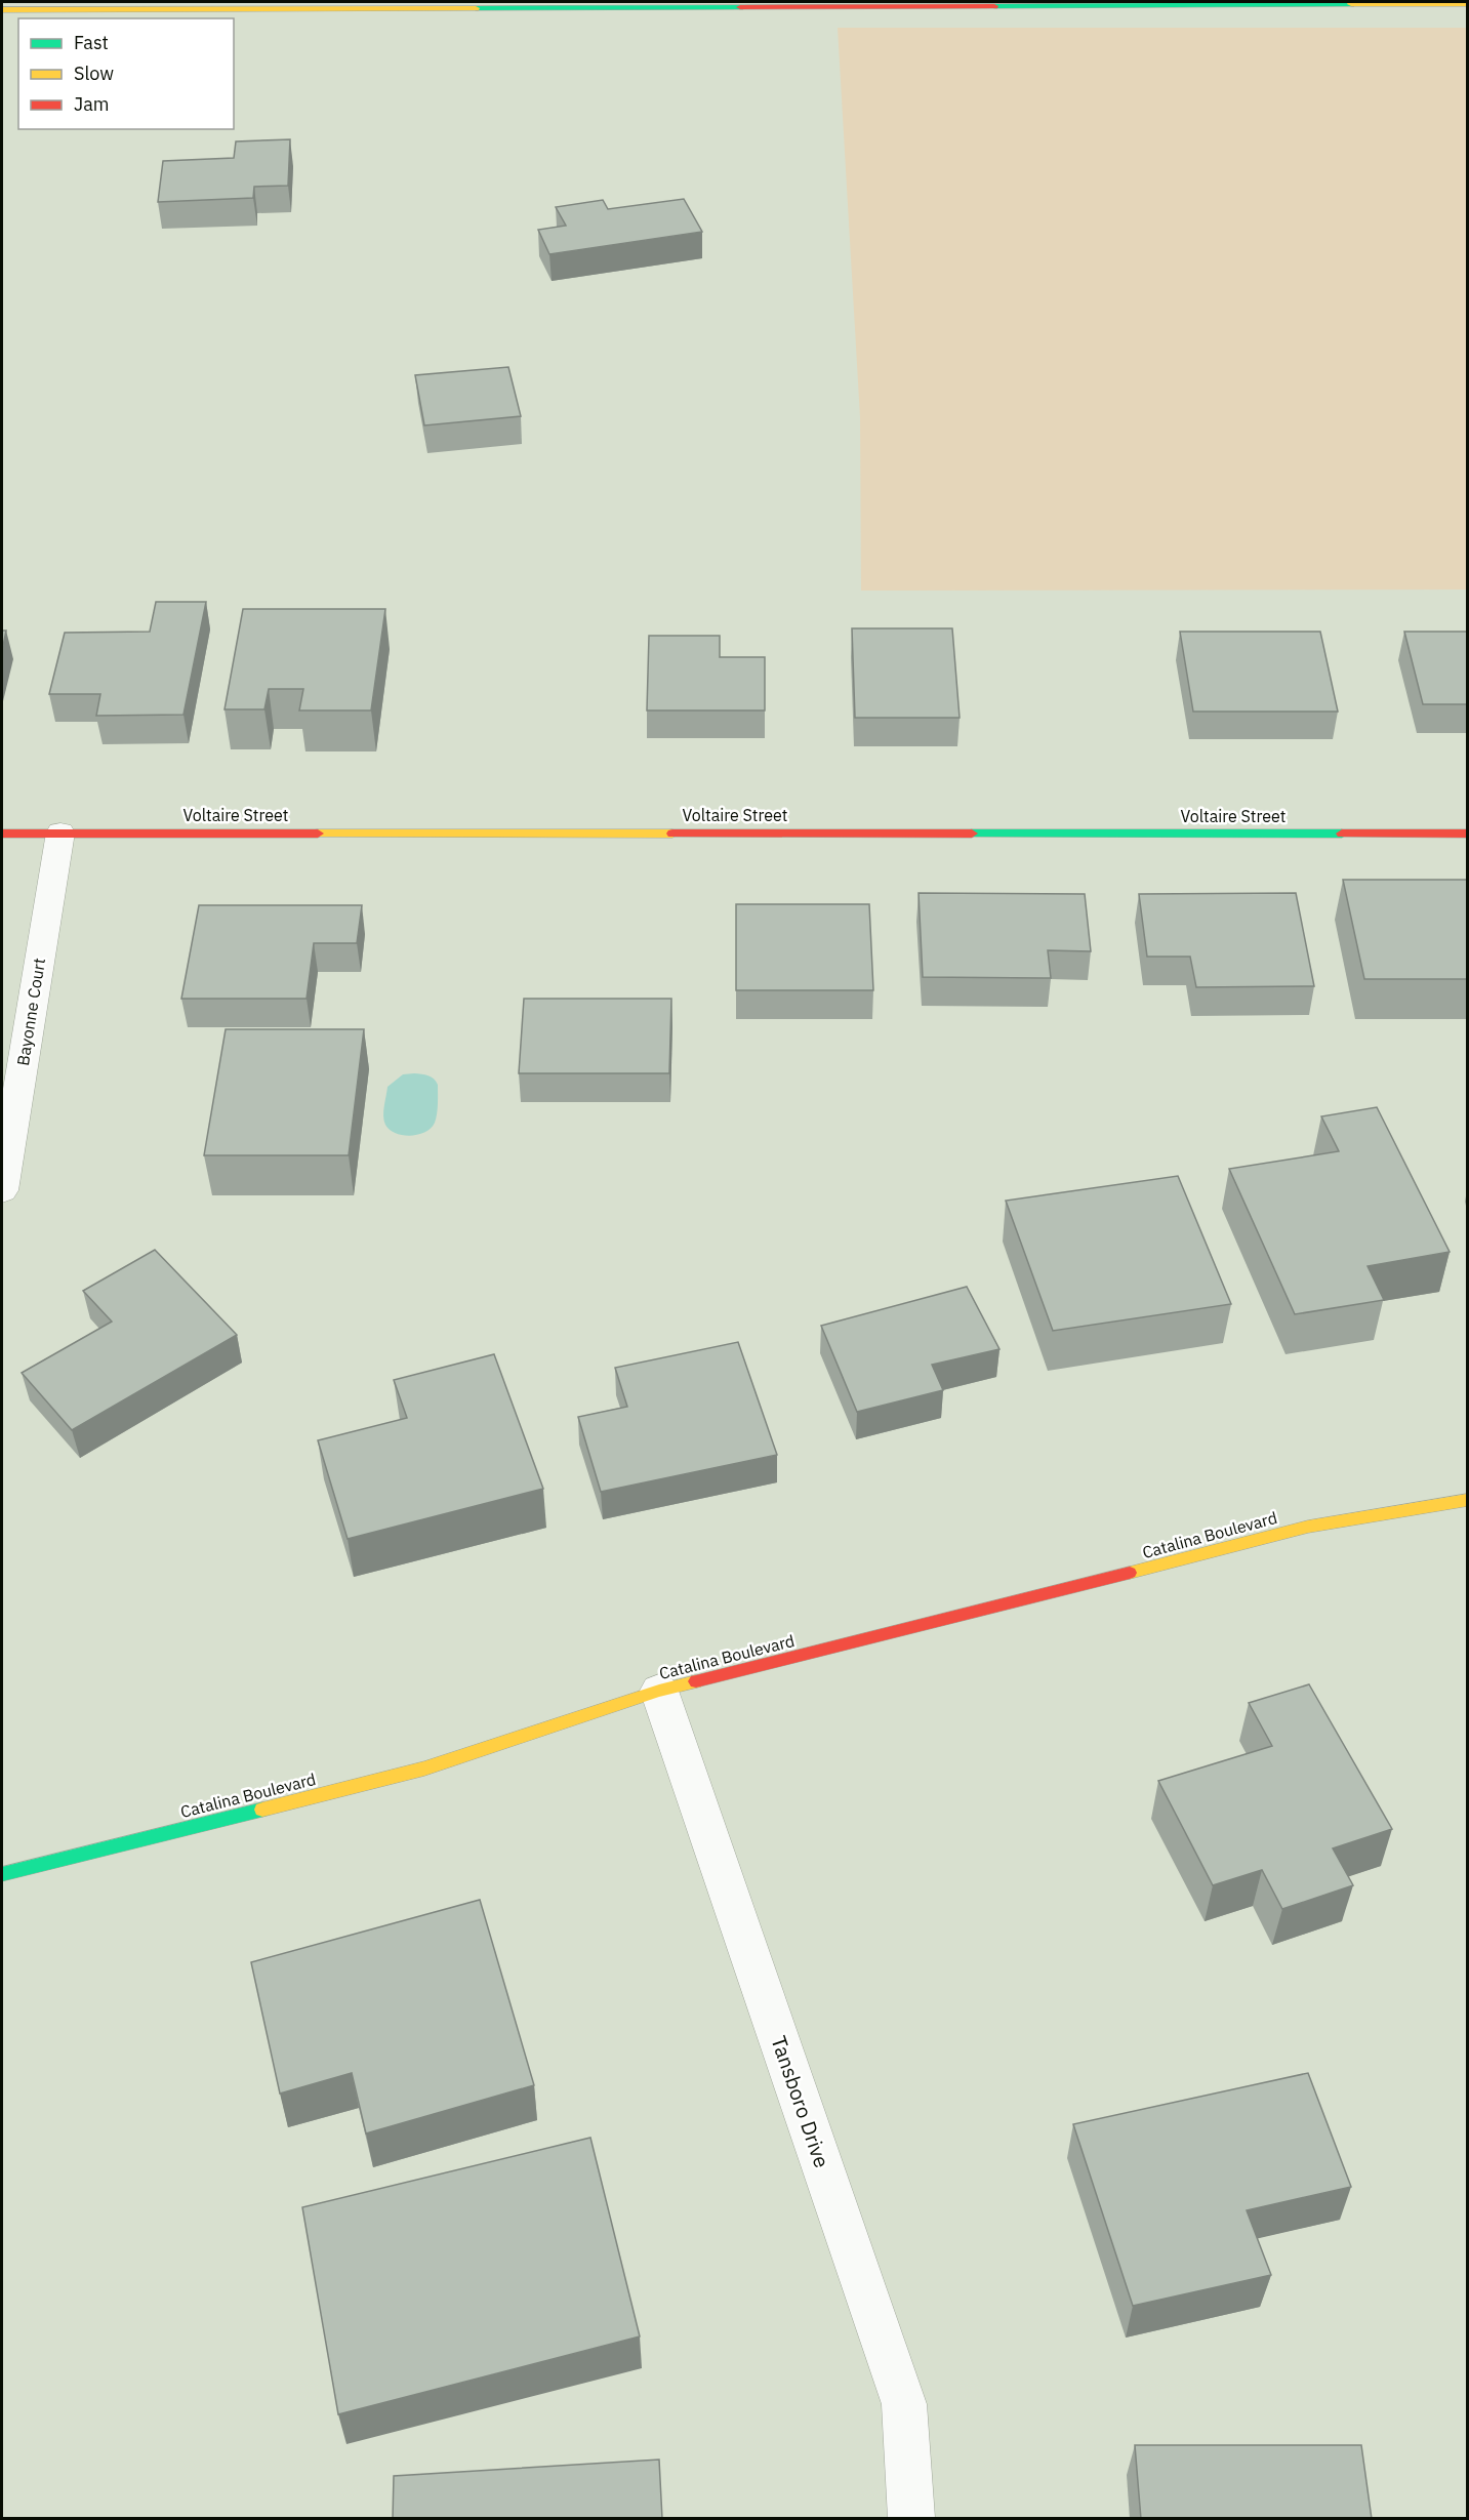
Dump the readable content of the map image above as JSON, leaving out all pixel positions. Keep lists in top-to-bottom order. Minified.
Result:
{"streets":{"street":["Voltaire Street","Bayonne Court","Catalina Boulevard","Tansboro Drive"]},"crossings":[["Voltaire Street","Bayonne Court"],["Catalina Boulevard","Tansboro Drive"]],"legend":["Fast","Slow","Jam"]}
